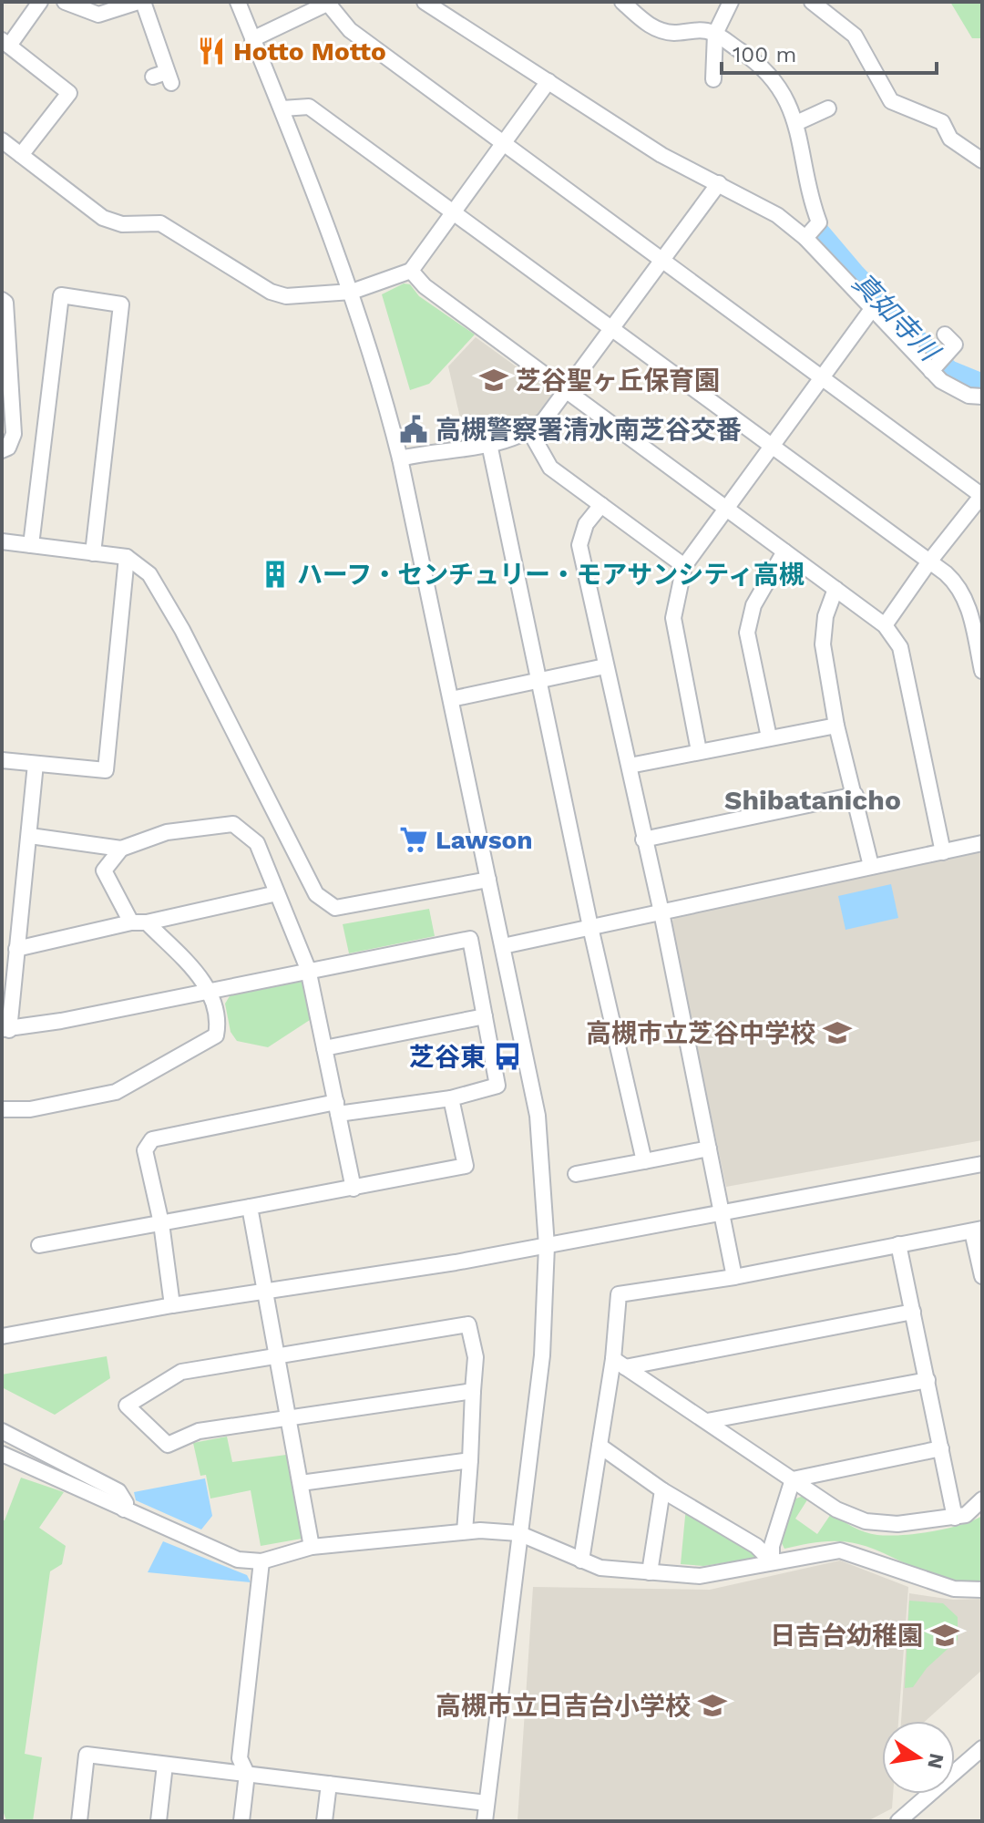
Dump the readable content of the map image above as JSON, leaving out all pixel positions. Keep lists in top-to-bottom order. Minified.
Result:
{"districts":["Shibatanicho"],"water":["真如寺川"],"places":{"restaurant":["Hotto Motto"],"school or university":["芝谷聖ヶ丘保育園","高槻市立芝谷中学校","日吉台幼稚園","高槻市立日吉台小学校"],"public building":["高槻警察署清水南芝谷交番"],"building":["ハーフ・センチュリー・モアサンシティ高槻"],"supermarket":["Lawson"],"bus stop":["芝谷東"]},"scale_bar":"100 m","north":"right"}
